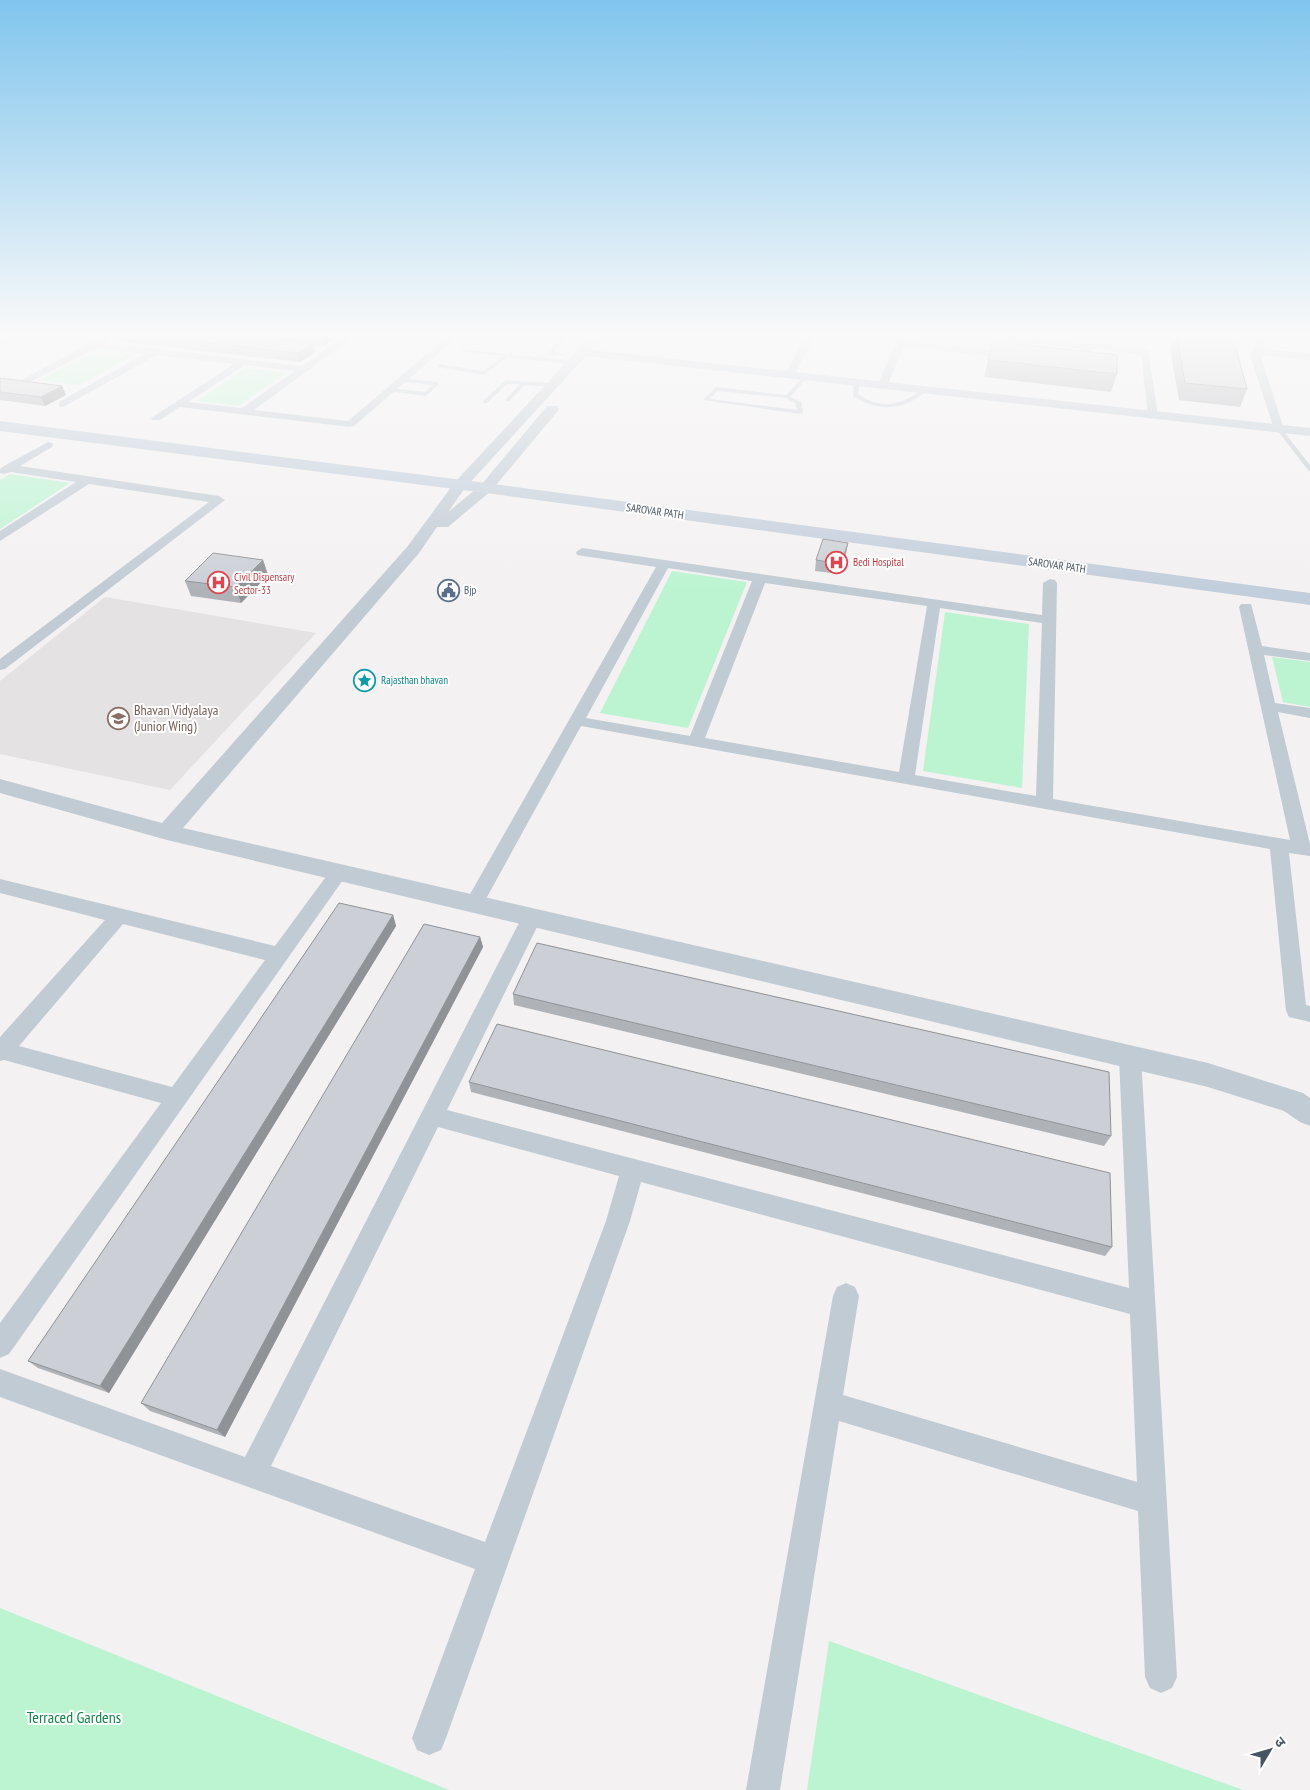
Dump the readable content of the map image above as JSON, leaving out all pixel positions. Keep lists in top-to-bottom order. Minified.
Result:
{"streets":{"main road":["SAROVAR PATH"]},"parks":["Terraced Gardens"],"places":{"hospital":["Bedi Hospital","Civil Dispensary Sector-33"],"public building":["Bjp"],"place":["Rajasthan bhavan"],"school or university":["Bhavan Vidyalaya (Junior Wing)"]},"north":"top right"}
